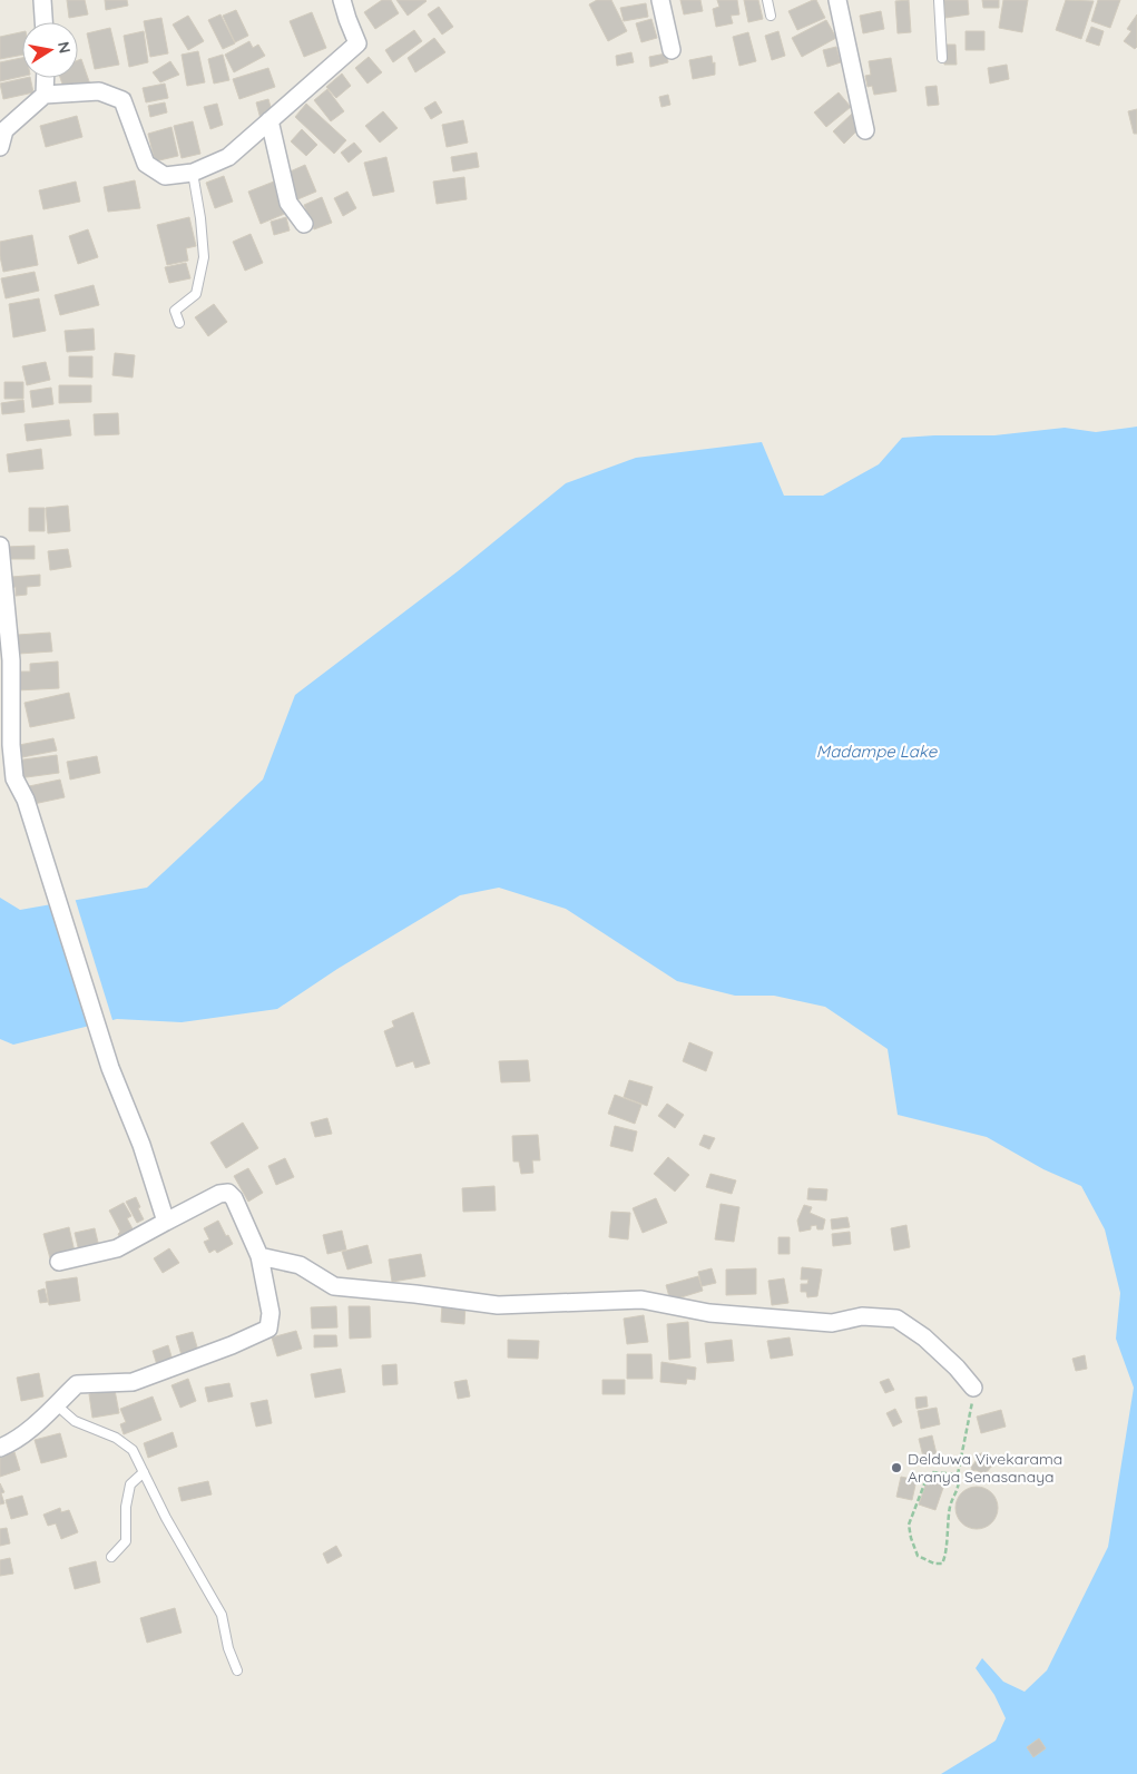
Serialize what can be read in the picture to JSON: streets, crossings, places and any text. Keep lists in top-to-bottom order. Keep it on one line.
{"water":["Madampe Lake"],"places":["Delduwa Vivekarama Aranya Senasanaya"],"north":"right"}
